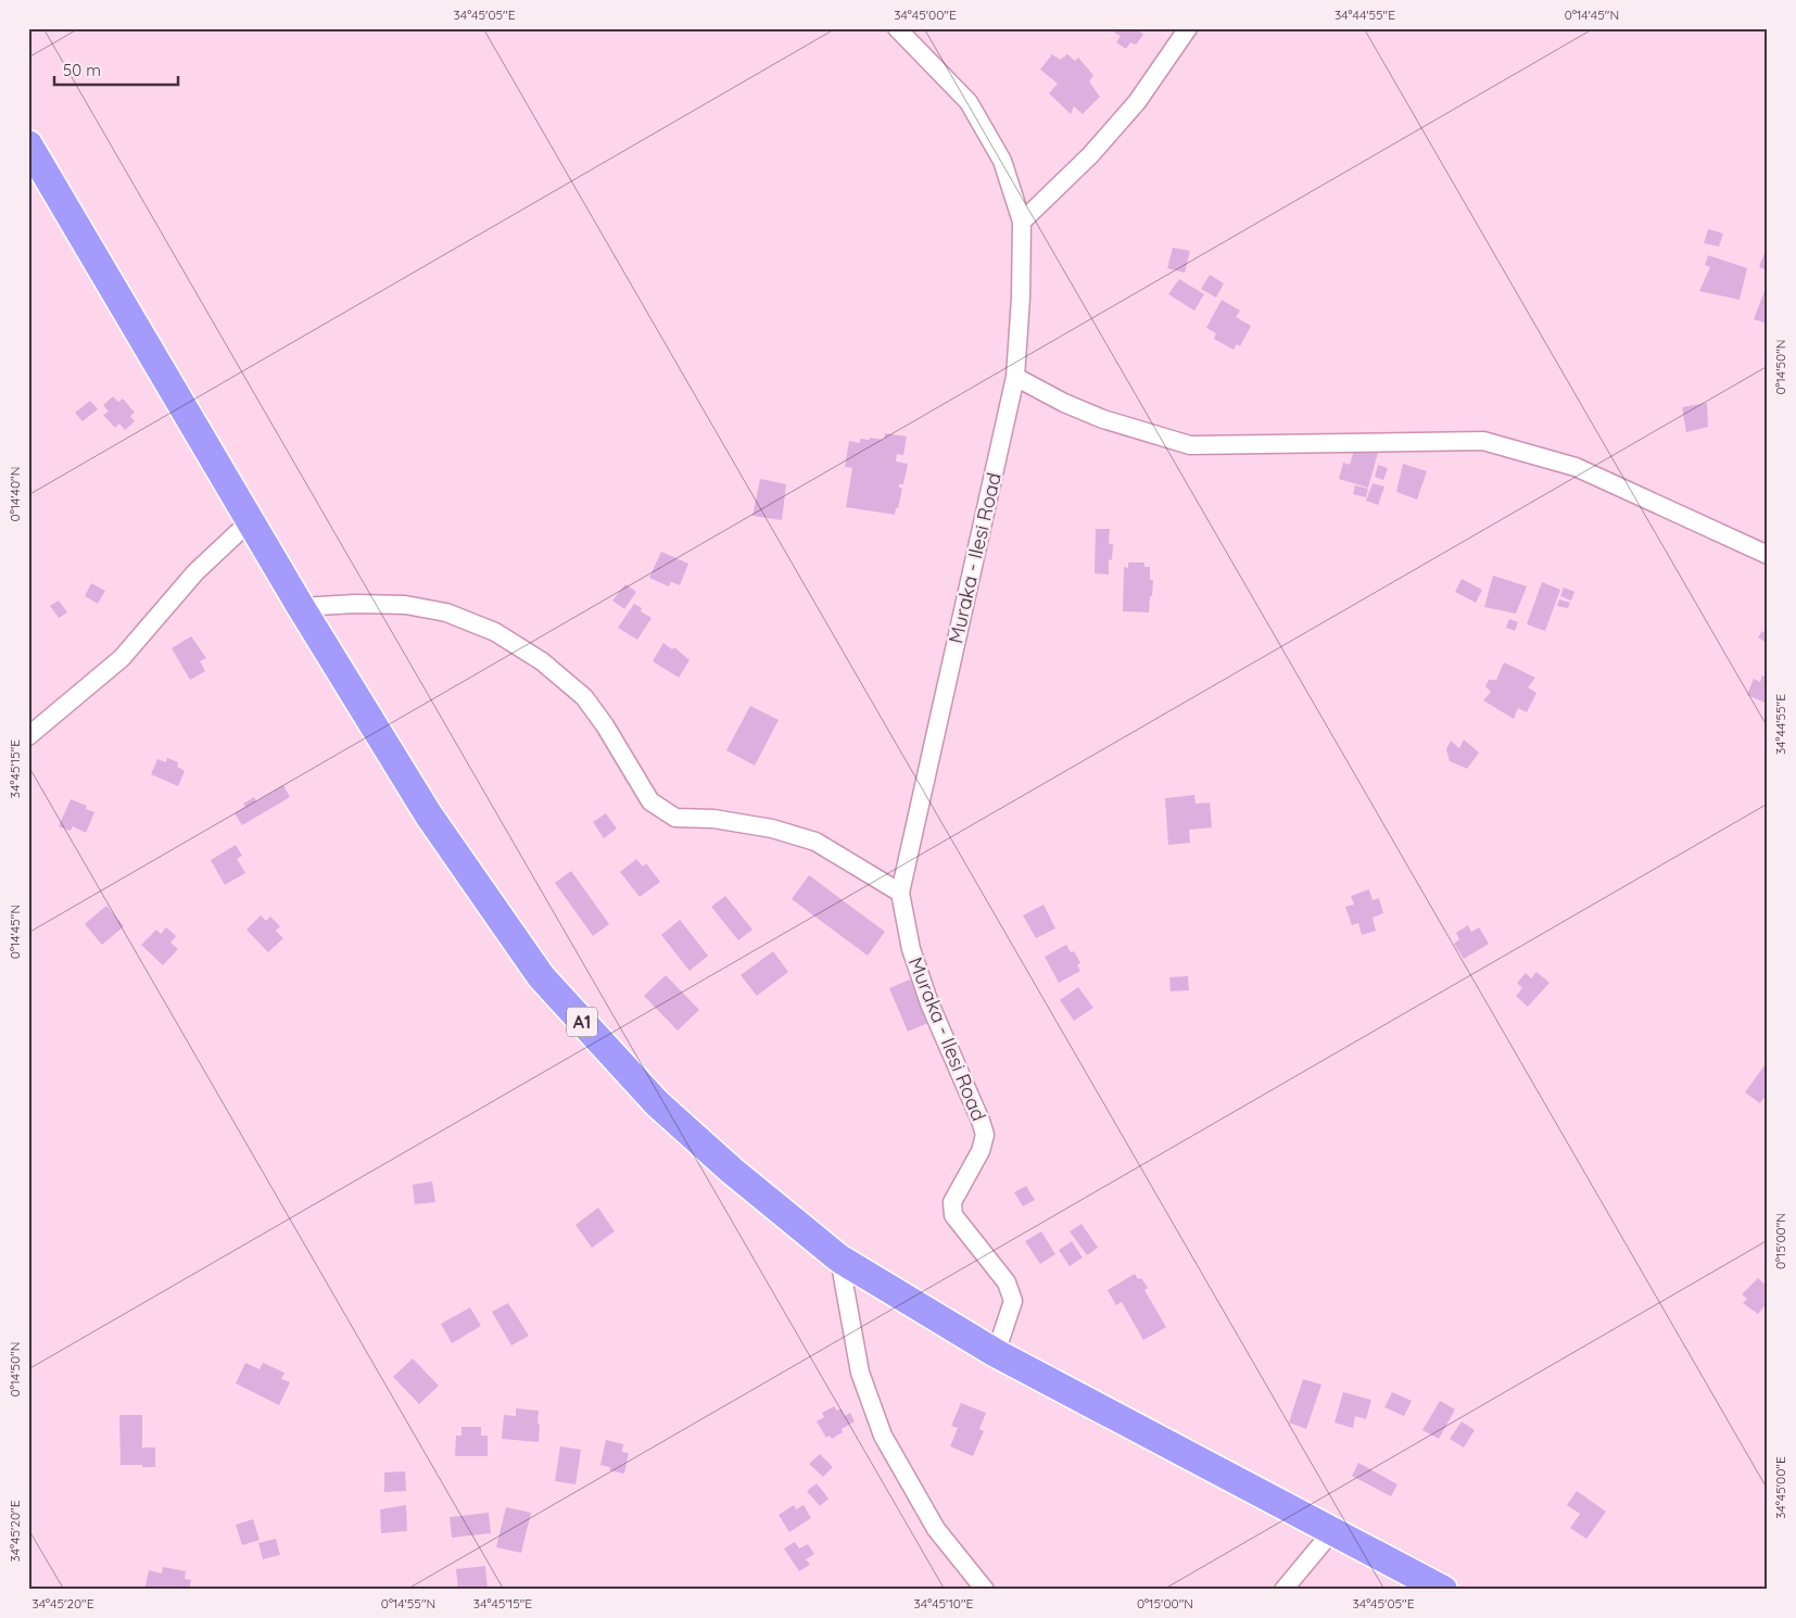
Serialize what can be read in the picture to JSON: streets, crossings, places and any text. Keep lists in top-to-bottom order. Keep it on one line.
{"streets":{"highway":["A1"],"street":["Muraka - Ilesi Road"]},"crossings":[["Muraka - Ilesi Road","A1"]],"scale_bar":"50 m","coordinates":["34°45'05\"E","34°45'00\"E","34°44'55\"E","0°14'45\"N","0°14'50\"N","0°14'40\"N","34°45'15\"E","0°15'00\"N","34°45'20\"E","0°14'55\"N","34°45'10\"E"]}
